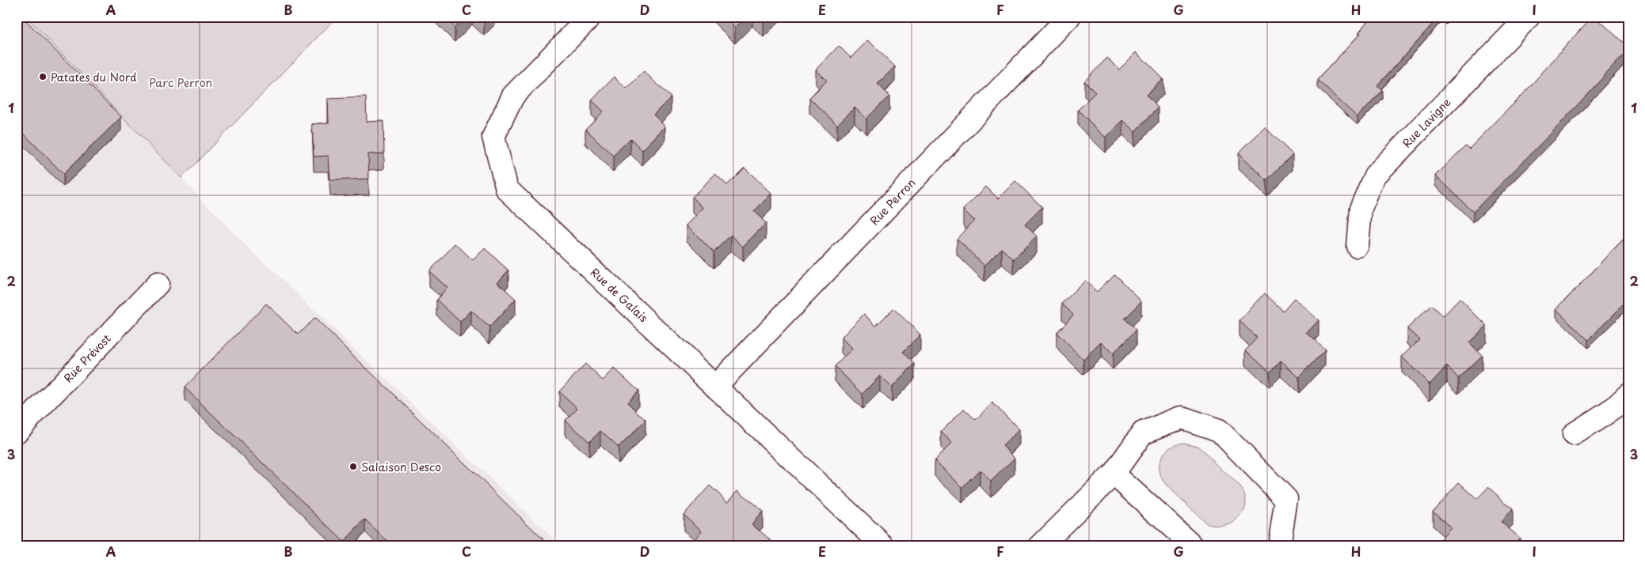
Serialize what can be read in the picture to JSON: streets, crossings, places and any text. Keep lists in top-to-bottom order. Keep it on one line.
{"streets":{"street":["Rue Lavigne","Rue Perron","Rue de Galais","Rue Prévost"]},"crossings":[["Rue Perron","Rue de Galais"]],"parks":["Parc Perron"],"places":["Patates du Nord","Salaison Desco"],"grid":{"columns":["A","B","C","D","E","F","G","H","I"],"rows":["1","2","3"]}}
